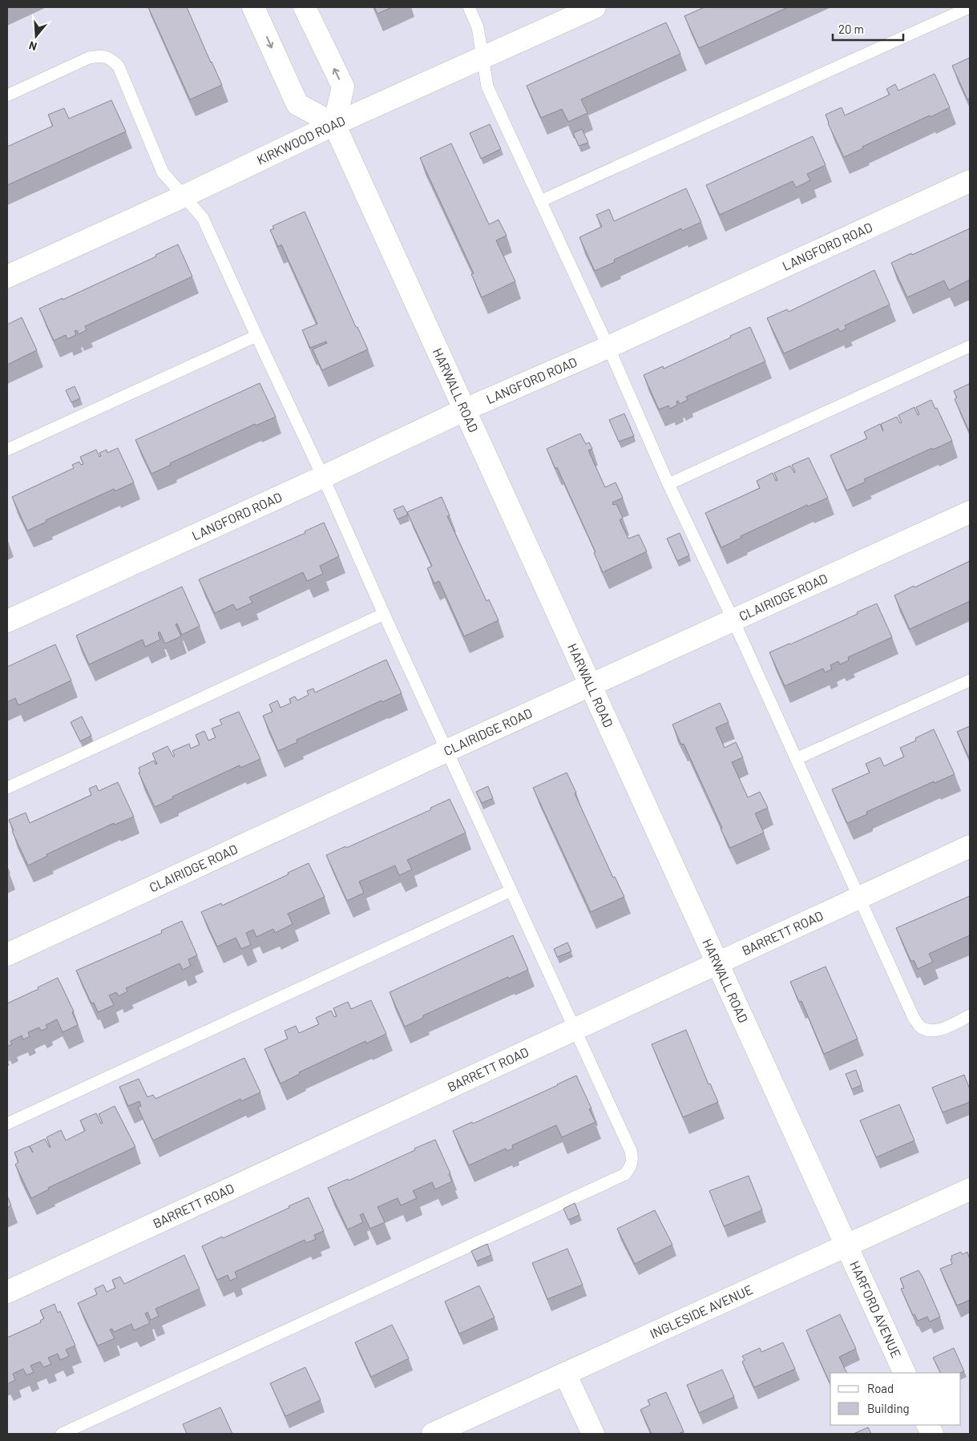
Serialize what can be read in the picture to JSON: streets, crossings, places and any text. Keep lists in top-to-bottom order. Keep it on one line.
{"streets":{"street":["KIRKWOOD ROAD","LANGFORD ROAD","HARWALL ROAD","CLAIRIDGE ROAD","BARRETT ROAD","HARFORD AVENUE","INGLESIDE AVENUE"]},"crossings":[["KIRKWOOD ROAD","HARWALL ROAD"],["LANGFORD ROAD","HARWALL ROAD"],["HARWALL ROAD","CLAIRIDGE ROAD"],["HARWALL ROAD","BARRETT ROAD"],["HARWALL ROAD","HARFORD AVENUE"],["HARWALL ROAD","INGLESIDE AVENUE"],["HARFORD AVENUE","INGLESIDE AVENUE"]],"legend":["Road","Building"],"scale_bar":"20 m","north":"bottom"}
